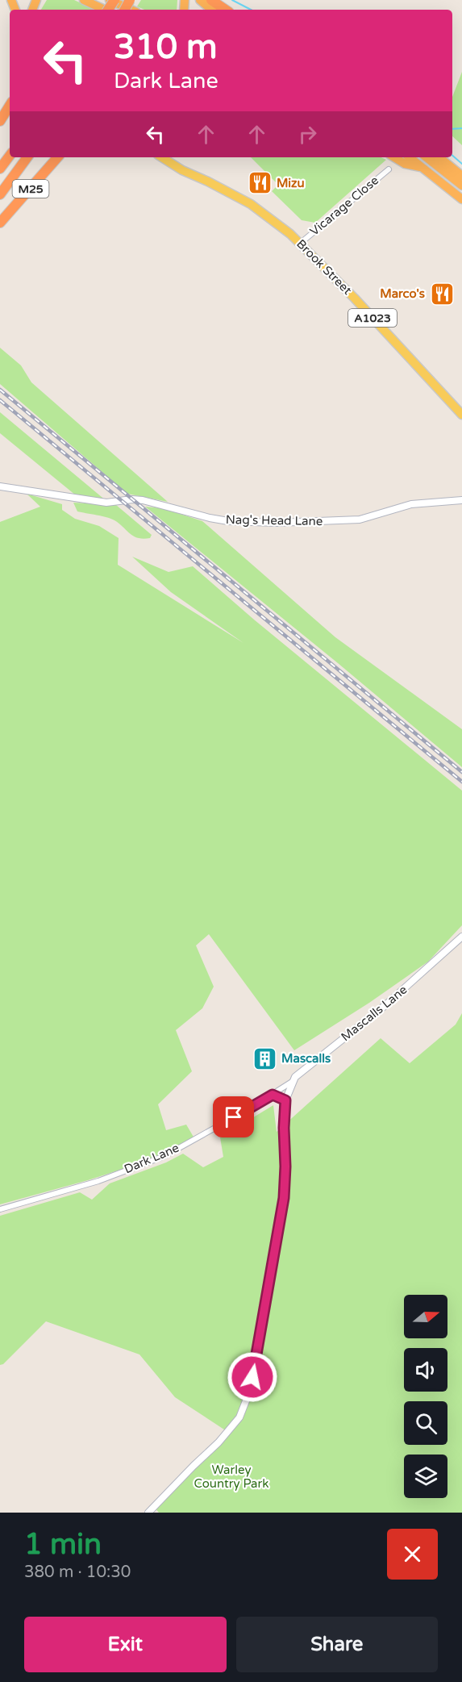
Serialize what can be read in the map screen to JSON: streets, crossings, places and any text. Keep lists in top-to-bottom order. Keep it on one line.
{"streets":{"highway":["M25"],"main road":["Brook Street","A1023"],"street":["Vicarage Close","Nag's Head Lane","Mascalls Lane","Dark Lane"]},"crossings":[["Vicarage Close","Brook Street"],["Mascalls Lane","Dark Lane"]],"parks":["Warley Country Park"],"places":{"restaurant":["Mizu","Marco's"],"building":["Mascalls"]},"north":"right","page":{"turn":["310 m","Dark Lane"],"heading":["1 min","380 m · 10:30"],"buttons":["Exit","Share"]}}
